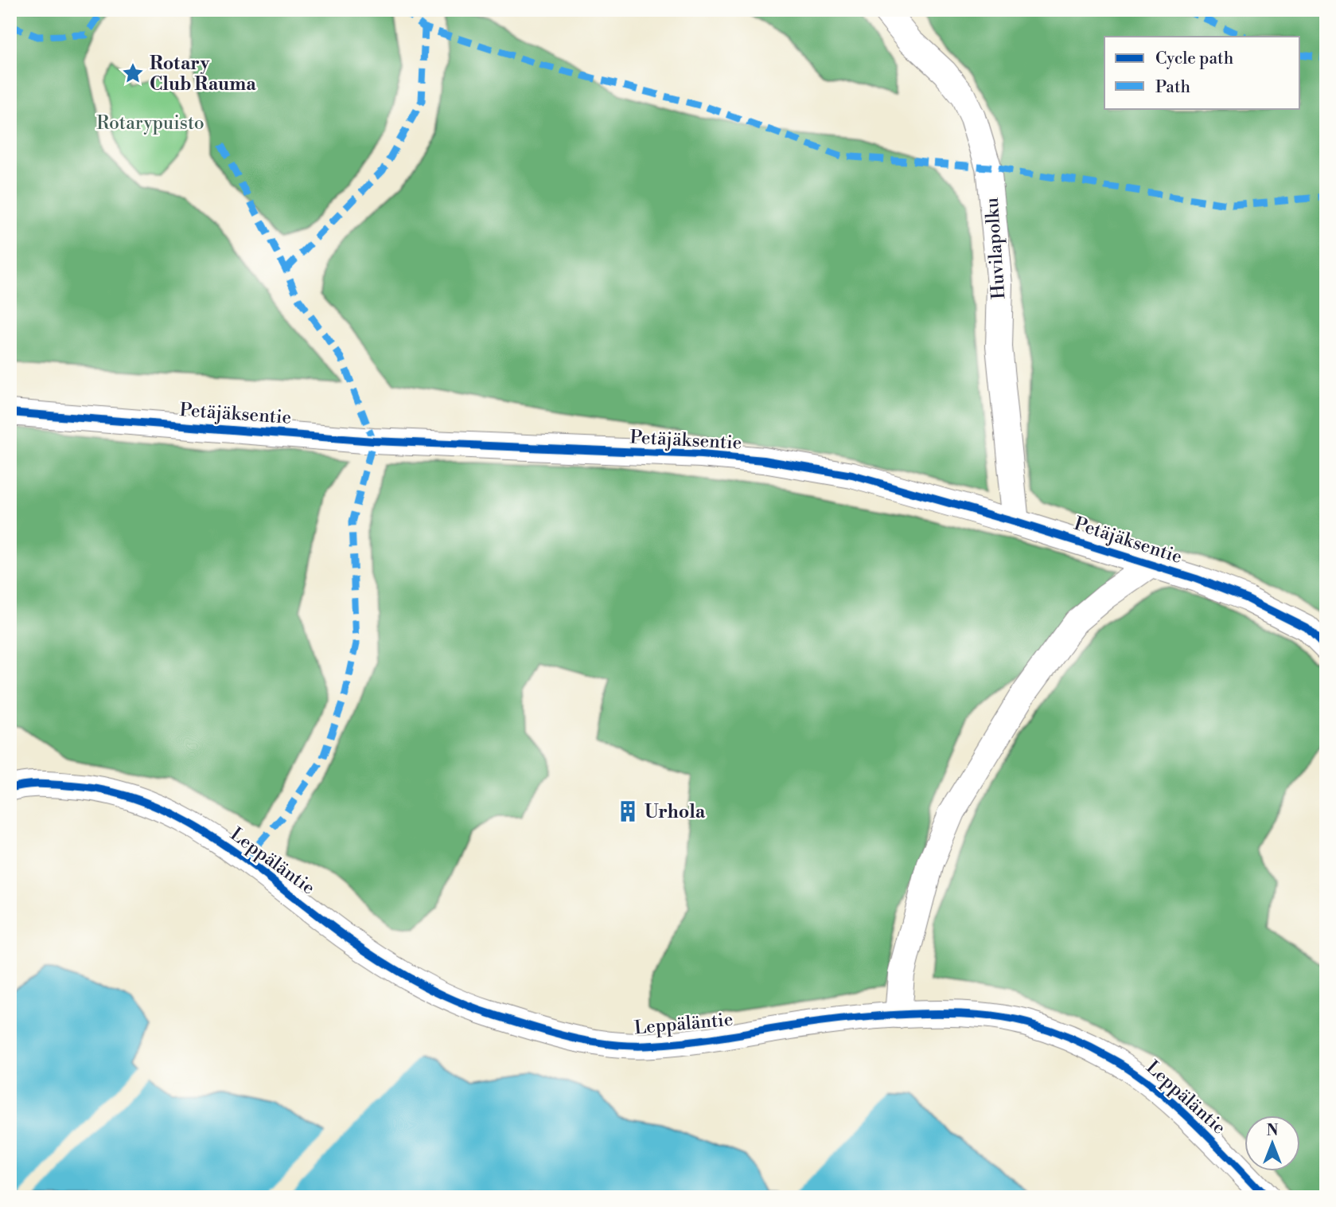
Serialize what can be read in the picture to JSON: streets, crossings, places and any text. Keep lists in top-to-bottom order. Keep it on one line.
{"streets":{"street":["Huvilapolku","Petäjäksentie","Leppäläntie"]},"crossings":[["Huvilapolku","Petäjäksentie"]],"parks":["Rotarypuisto"],"places":{"place":["Rotary Club Rauma"],"building":["Urhola"]},"legend":["Cycle path","Path"],"north":"top"}
